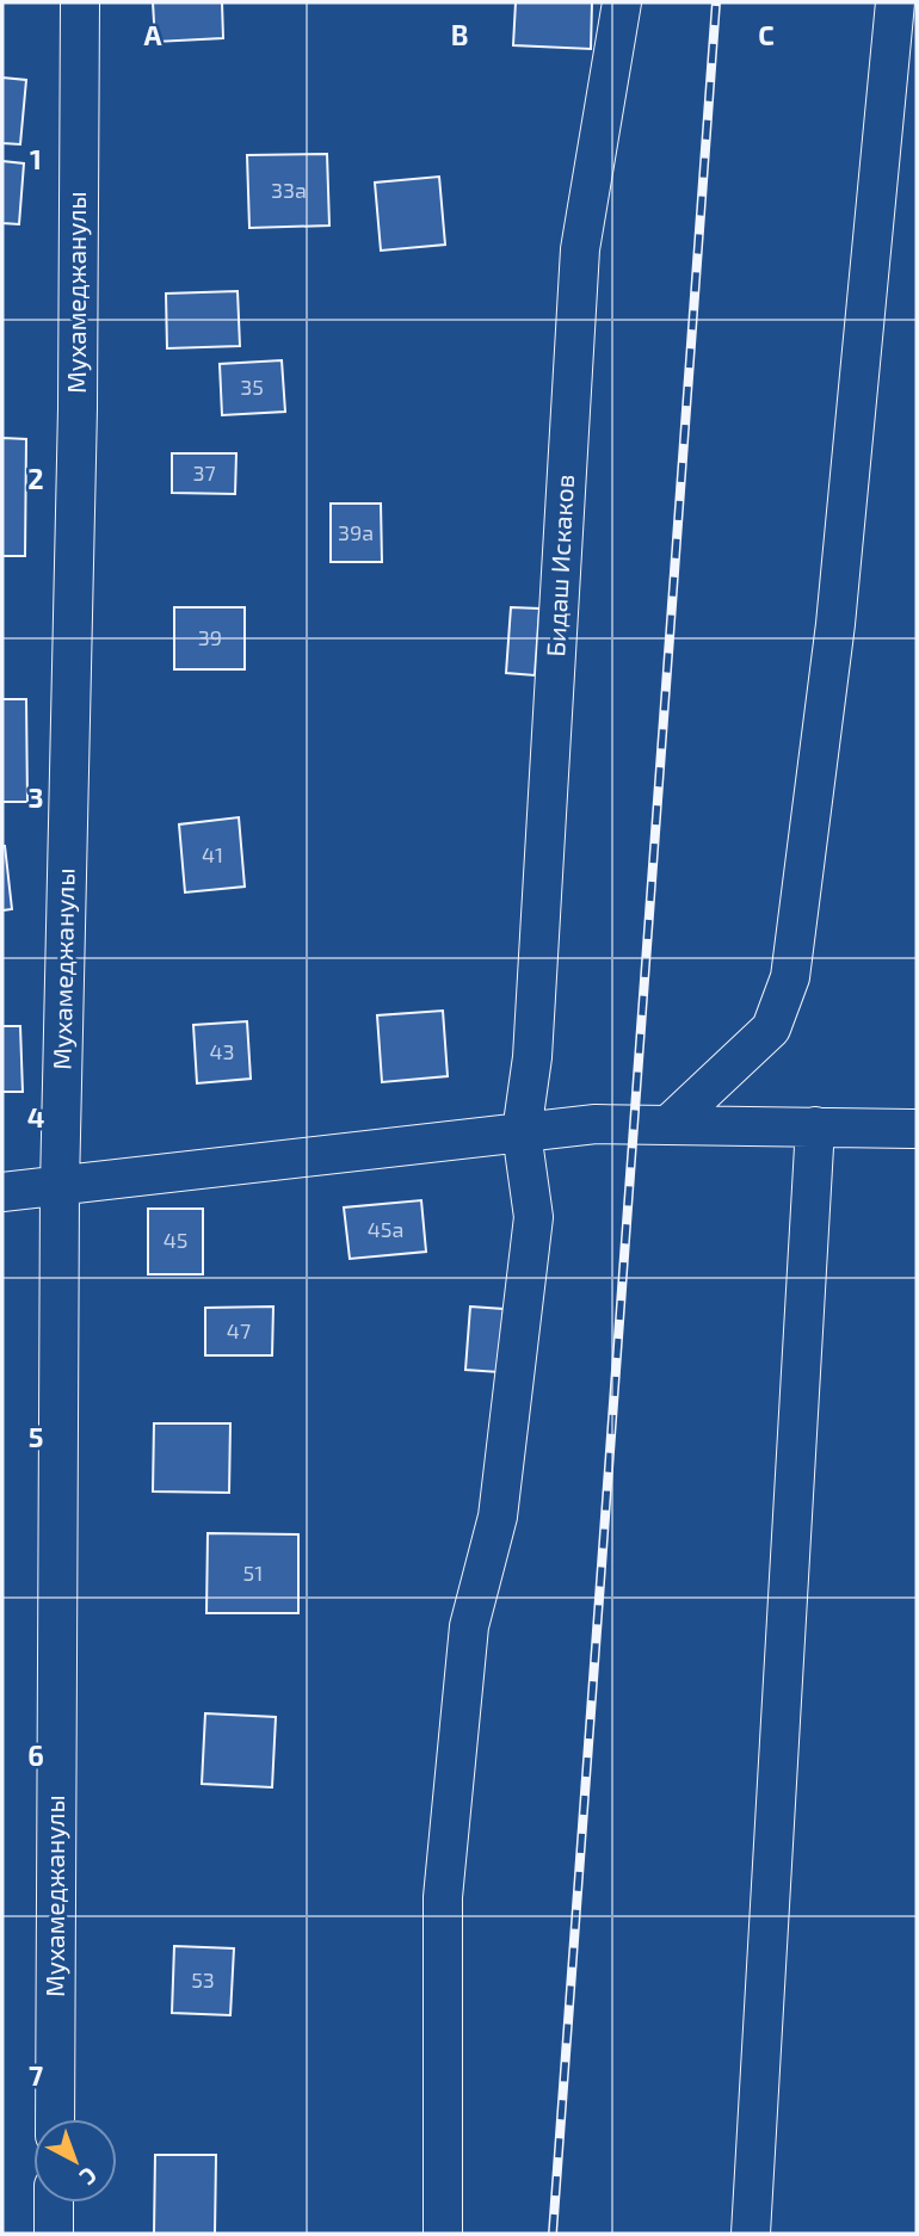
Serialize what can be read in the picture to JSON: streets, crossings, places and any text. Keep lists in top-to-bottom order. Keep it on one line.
{"streets":{"street":["Мухамеджанулы","Бидаш Искаков"]},"house_numbers":["33а","35","37","39а","39","41","43","45а","45","47","51","53"],"north":"bottom right","grid":{"columns":["A","B","C"],"rows":["1","2","3","4","5","6","7"]}}
